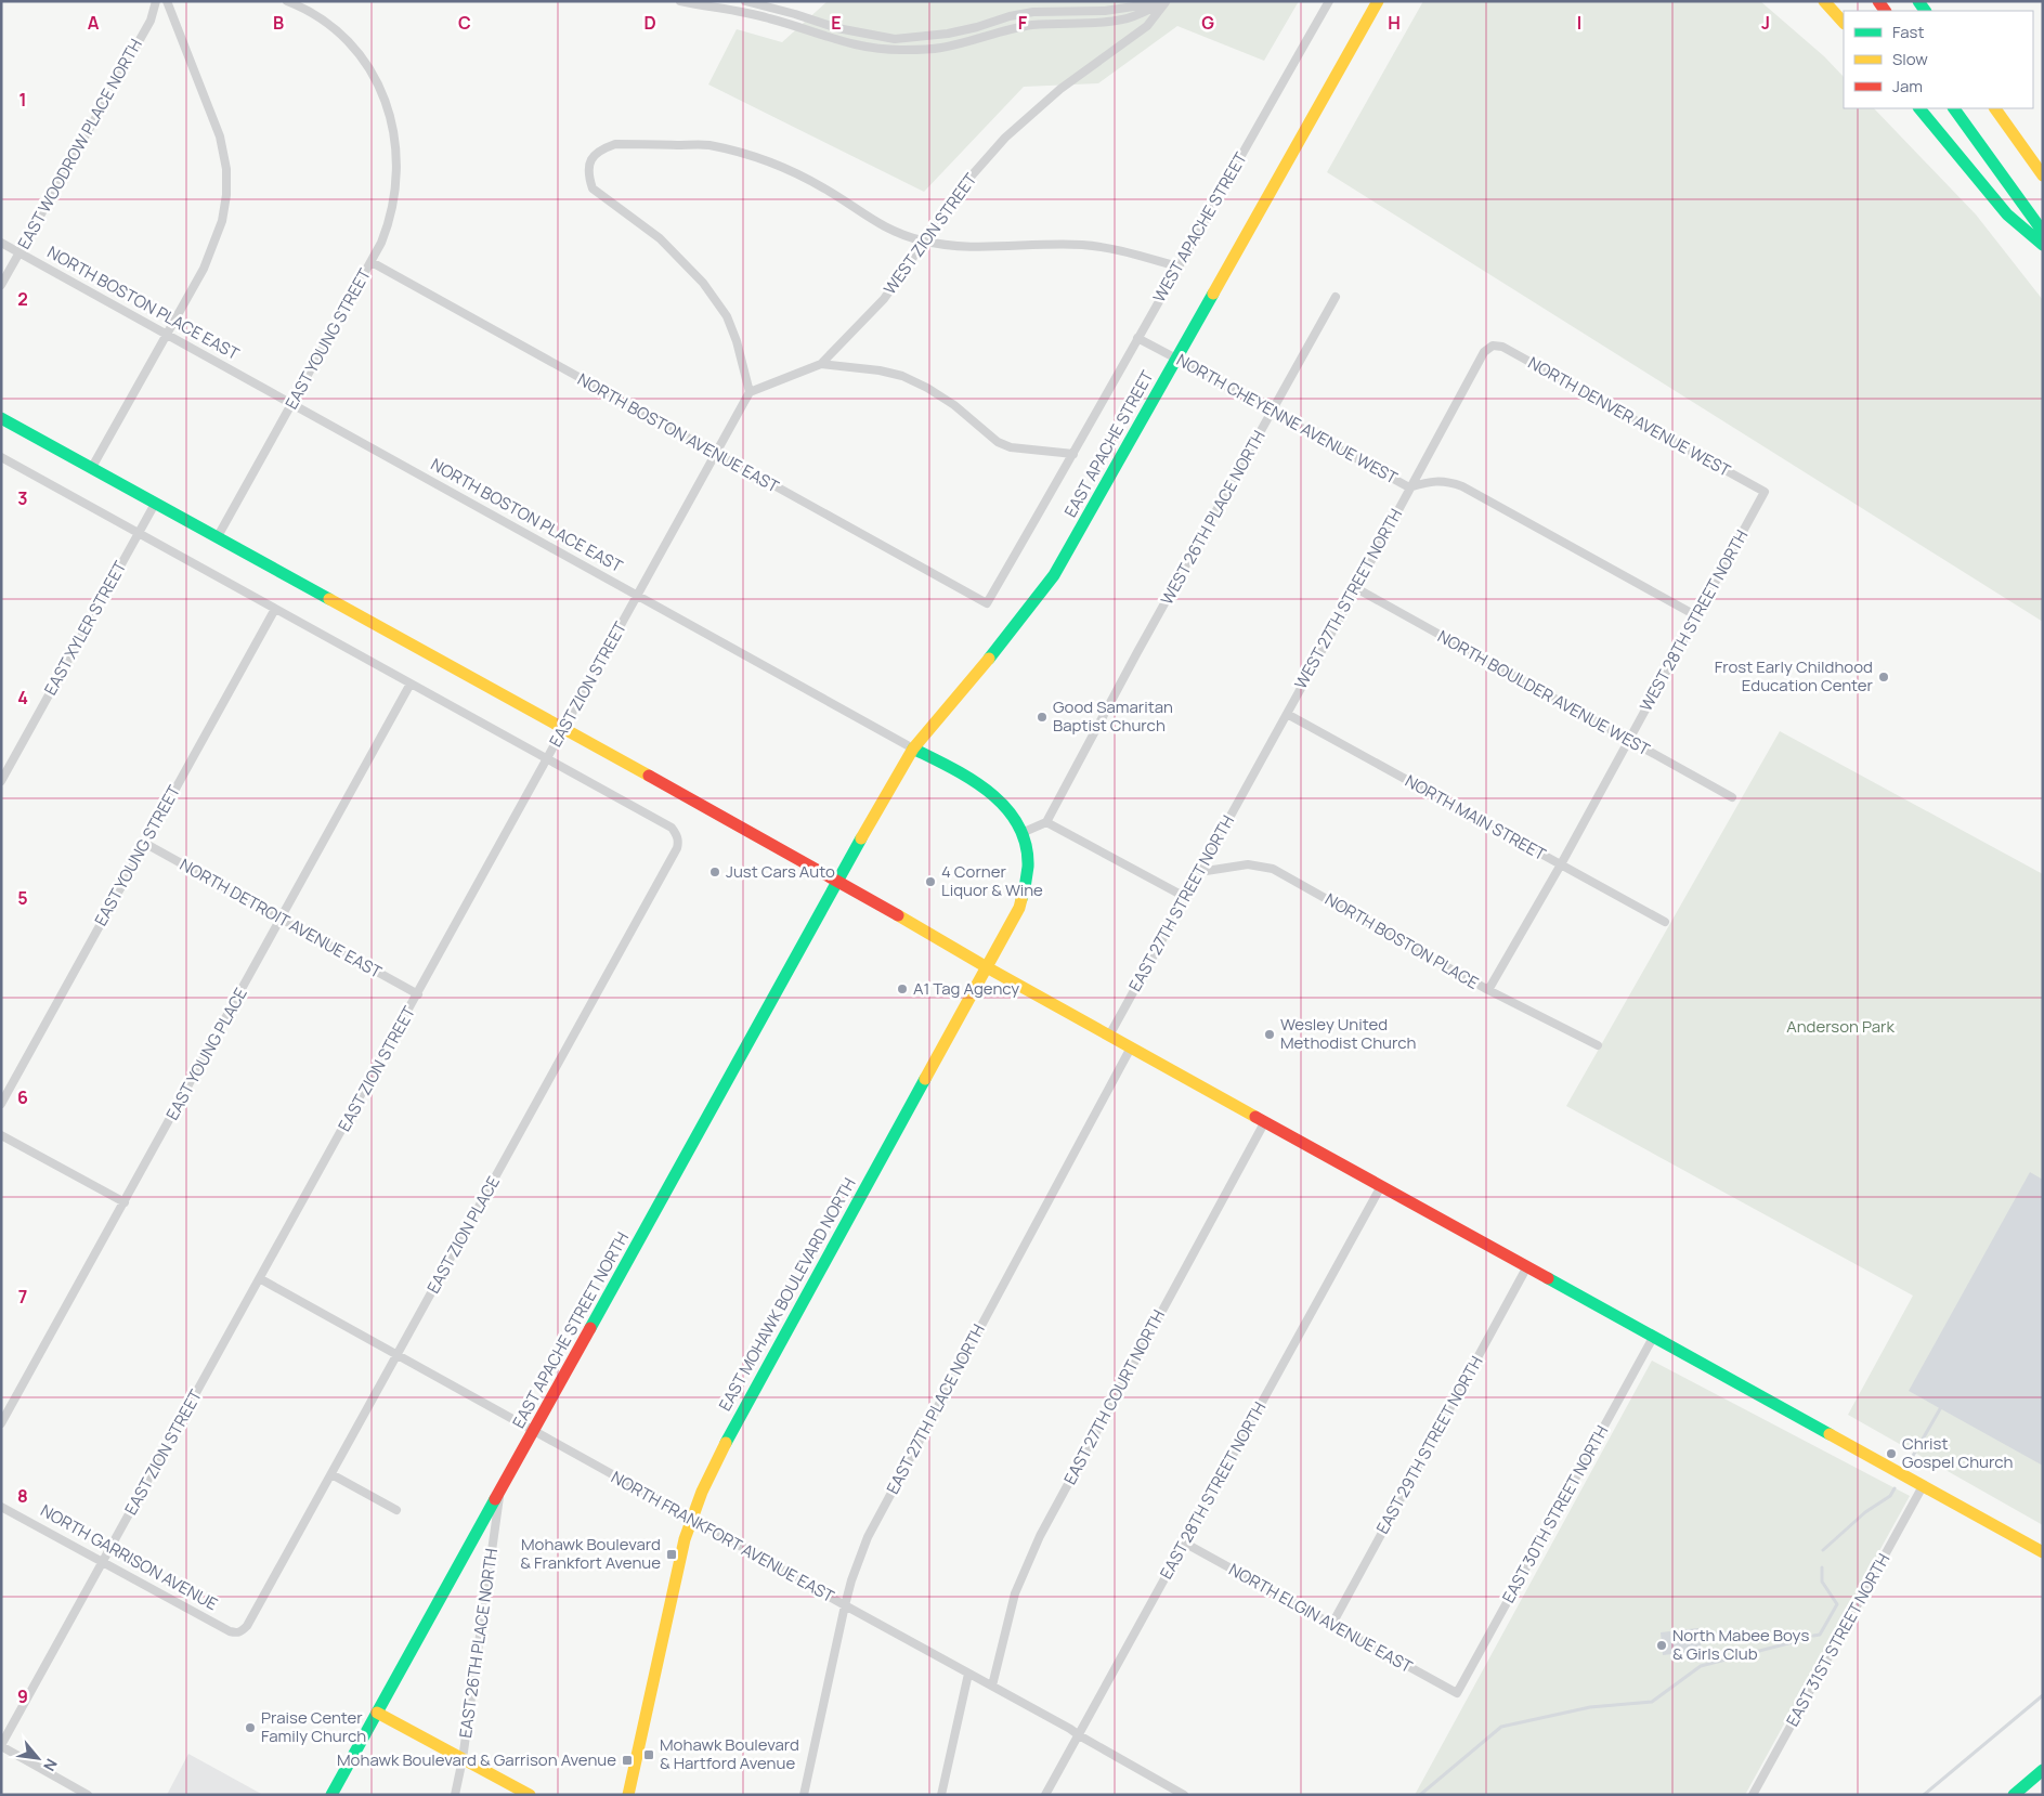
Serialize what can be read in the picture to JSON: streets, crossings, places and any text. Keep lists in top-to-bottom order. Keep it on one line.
{"streets":{"main road":["NORTH BOSTON PLACE EAST","EAST APACHE STREET","EAST MOHAWK BOULEVARD NORTH","EAST APACHE STREET NORTH"],"street":["EAST WOODROW PLACE NORTH","WEST APACHE STREET","WEST ZION STREET","EAST YOUNG STREET","NORTH DENVER AVENUE WEST","NORTH CHEYENNE AVENUE WEST","NORTH BOSTON AVENUE EAST","WEST 26TH PLACE NORTH","WEST 27TH STREET NORTH","WEST 28TH STREET NORTH","EAST XYLER STREET","EAST ZION STREET","NORTH BOULDER AVENUE WEST","NORTH MAIN STREET","EAST 27TH STREET NORTH","NORTH DETROIT AVENUE EAST","NORTH BOSTON PLACE","EAST YOUNG PLACE","EAST ZION PLACE","EAST 27TH COURT NORTH","EAST 27TH PLACE NORTH","EAST 29TH STREET NORTH","EAST 28TH STREET NORTH","EAST 30TH STREET NORTH","NORTH FRANKFORT AVENUE EAST","NORTH GARRISON AVENUE","NORTH ELGIN AVENUE EAST","EAST 31ST STREET NORTH","EAST 26TH PLACE NORTH"]},"crossings":[["EAST WOODROW PLACE NORTH","NORTH BOSTON PLACE EAST"],["WEST APACHE STREET","NORTH CHEYENNE AVENUE WEST"],["WEST APACHE STREET","EAST APACHE STREET"],["NORTH BOSTON PLACE EAST","EAST YOUNG STREET"],["NORTH BOSTON PLACE EAST","EAST APACHE STREET"],["NORTH BOSTON PLACE EAST","EAST ZION STREET"],["NORTH BOSTON PLACE EAST","EAST MOHAWK BOULEVARD NORTH"],["EAST YOUNG STREET","NORTH BOSTON AVENUE EAST"],["EAST YOUNG STREET","NORTH DETROIT AVENUE EAST"],["NORTH DENVER AVENUE WEST","WEST 27TH STREET NORTH"],["NORTH DENVER AVENUE WEST","WEST 28TH STREET NORTH"],["NORTH CHEYENNE AVENUE WEST","EAST APACHE STREET"],["NORTH CHEYENNE AVENUE WEST","WEST 26TH PLACE NORTH"],["NORTH CHEYENNE AVENUE WEST","WEST 27TH STREET NORTH"],["NORTH CHEYENNE AVENUE WEST","WEST 28TH STREET NORTH"],["NORTH BOSTON AVENUE EAST","EAST APACHE STREET"],["NORTH BOSTON AVENUE EAST","EAST ZION STREET"],["EAST APACHE STREET","EAST APACHE STREET NORTH"],["WEST 27TH STREET NORTH","NORTH BOULDER AVENUE WEST"],["WEST 27TH STREET NORTH","NORTH MAIN STREET"],["WEST 27TH STREET NORTH","EAST 27TH STREET NORTH"],["WEST 28TH STREET NORTH","NORTH BOULDER AVENUE WEST"],["WEST 28TH STREET NORTH","NORTH MAIN STREET"],["EAST ZION STREET","NORTH DETROIT AVENUE EAST"],["EAST ZION STREET","EAST ZION PLACE"],["EAST ZION STREET","NORTH FRANKFORT AVENUE EAST"],["EAST ZION STREET","NORTH GARRISON AVENUE"],["EAST 27TH STREET NORTH","NORTH BOSTON PLACE"],["NORTH DETROIT AVENUE EAST","EAST YOUNG PLACE"],["EAST ZION PLACE","NORTH FRANKFORT AVENUE EAST"],["EAST ZION PLACE","NORTH GARRISON AVENUE"],["EAST MOHAWK BOULEVARD NORTH","NORTH FRANKFORT AVENUE EAST"],["EAST APACHE STREET NORTH","NORTH FRANKFORT AVENUE EAST"],["EAST APACHE STREET NORTH","EAST 26TH PLACE NORTH"],["EAST 27TH COURT NORTH","NORTH FRANKFORT AVENUE EAST"],["EAST 27TH PLACE NORTH","NORTH FRANKFORT AVENUE EAST"],["EAST 29TH STREET NORTH","NORTH ELGIN AVENUE EAST"],["EAST 28TH STREET NORTH","NORTH FRANKFORT AVENUE EAST"],["EAST 28TH STREET NORTH","NORTH ELGIN AVENUE EAST"],["EAST 30TH STREET NORTH","NORTH ELGIN AVENUE EAST"]],"parks":["Anderson Park"],"places":{"other":["Frost Early Childhood Education Center","Good Samaritan Baptist Church","Just Cars Auto","4 Corner Liquor & Wine","A1 Tag Agency","Wesley United Methodist Church","Christ Gospel Church","North Mabee Boys & Girls Club","Praise Center Family Church"],"transit":["Mohawk Boulevard & Frankfort Avenue","Mohawk Boulevard & Hartford Avenue","Mohawk Boulevard & Garrison Avenue"]},"legend":["Fast","Slow","Jam"],"north":"bottom right","grid":{"columns":["A","B","C","D","E","F","G","H","I","J"],"rows":["1","2","3","4","5","6","7","8","9"]}}
